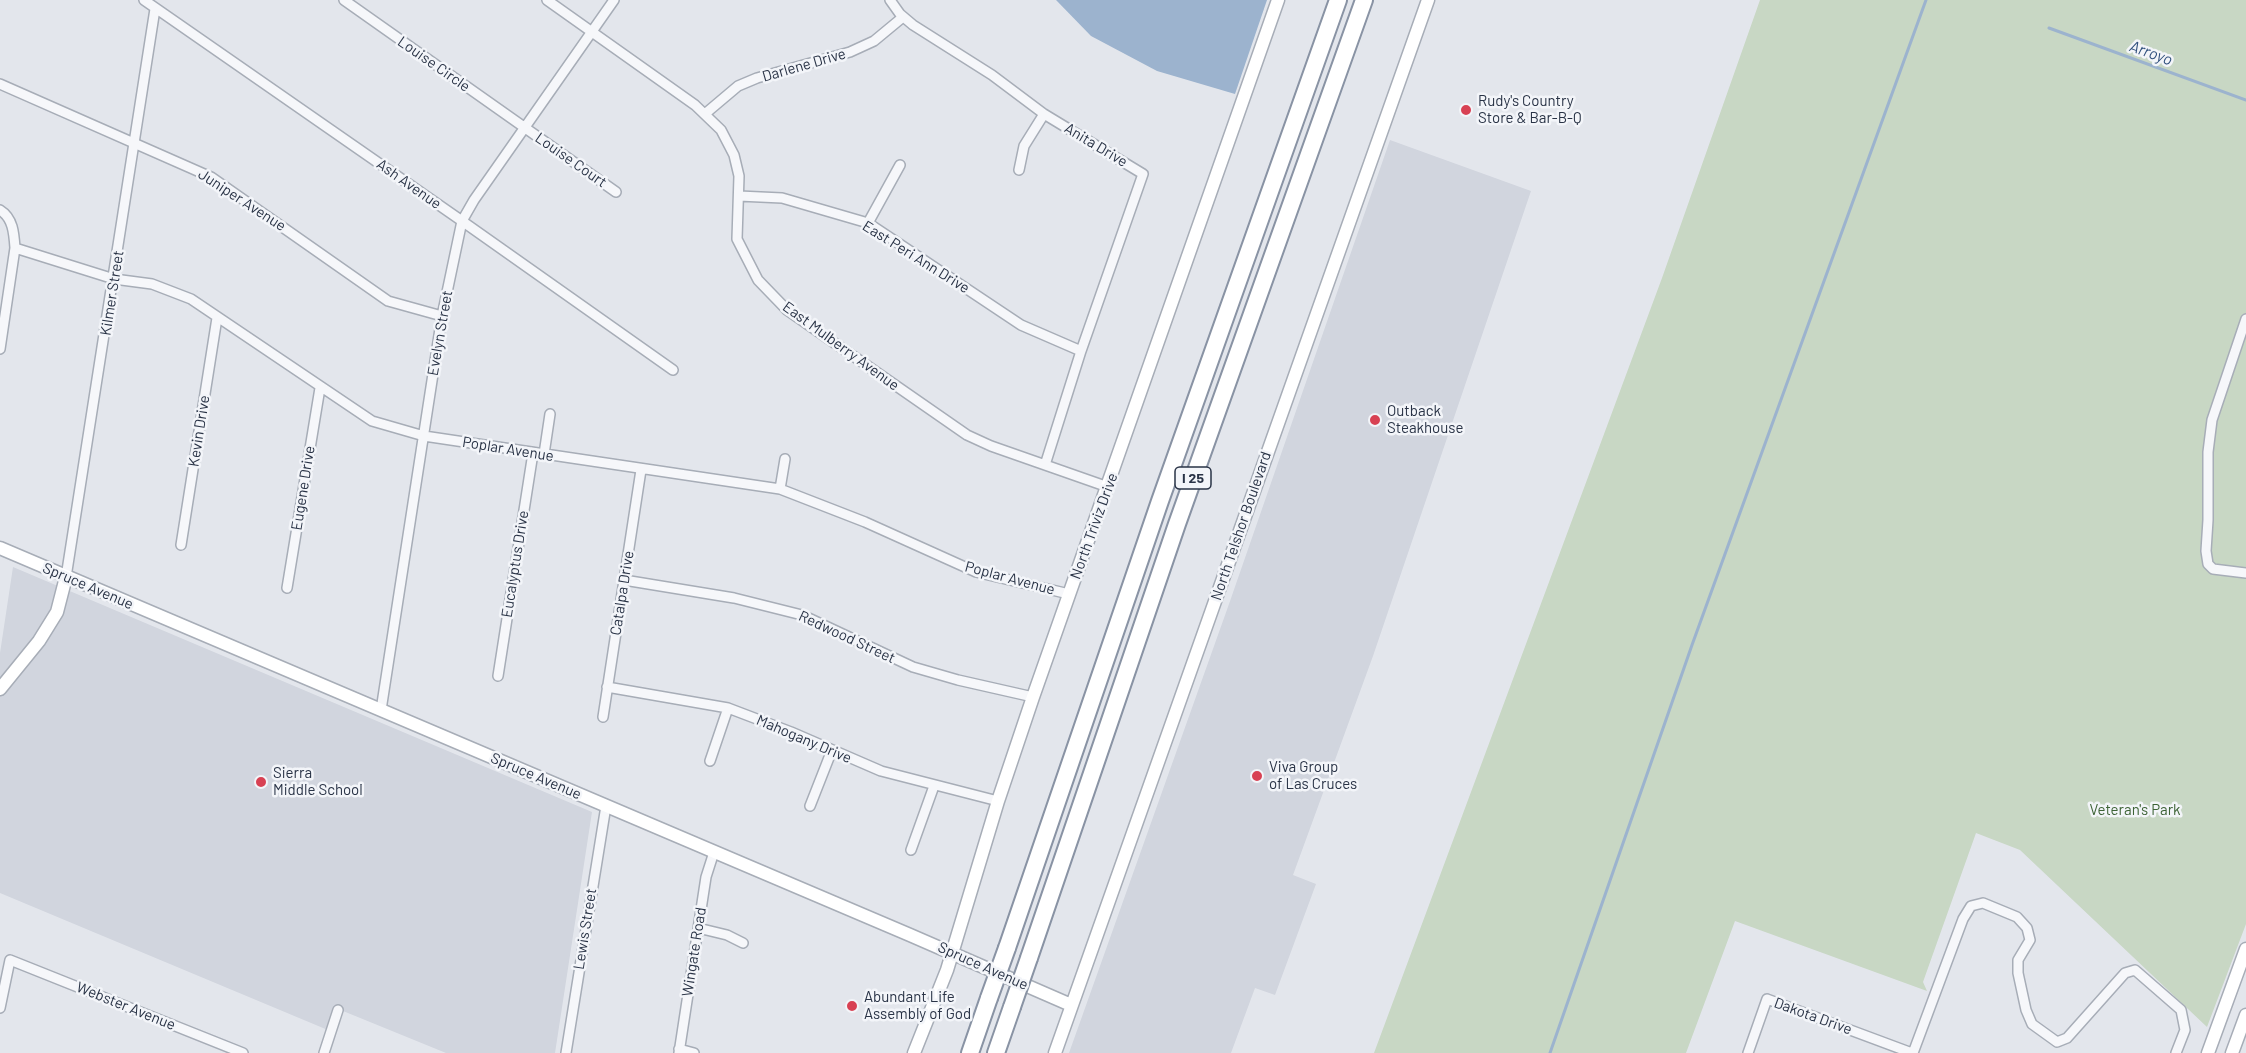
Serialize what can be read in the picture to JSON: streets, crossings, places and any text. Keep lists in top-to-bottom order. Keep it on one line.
{"streets":{"highway":["I 25"],"main road":["North Triviz Drive","North Telshor Boulevard","Spruce Avenue"],"street":["Louise Circle","Darlene Drive","Anita Drive","Louise Court","Ash Avenue","Juniper Avenue","East Peri Ann Drive","Kilmer Street","Evelyn Street","East Mulberry Avenue","Kevin Drive","Poplar Avenue","Eugene Drive","Eucalyptus Drive","Catalpa Drive","Redwood Street","Mahogany Drive","Lewis Street","Wingate Road","Webster Avenue","Dakota Drive"]},"crossings":[["Louise Circle","Louise Court"],["Louise Circle","Evelyn Street"],["Darlene Drive","Anita Drive"],["Darlene Drive","East Mulberry Avenue"],["Anita Drive","East Peri Ann Drive"],["Anita Drive","East Mulberry Avenue"],["Louise Court","Evelyn Street"],["Ash Avenue","Kilmer Street"],["Ash Avenue","Evelyn Street"],["Juniper Avenue","Kilmer Street"],["Juniper Avenue","Evelyn Street"],["East Peri Ann Drive","East Mulberry Avenue"],["Kilmer Street","Poplar Avenue"],["Kilmer Street","Spruce Avenue"],["Evelyn Street","East Mulberry Avenue"],["Evelyn Street","Poplar Avenue"],["Evelyn Street","Spruce Avenue"],["East Mulberry Avenue","North Triviz Drive"],["Kevin Drive","Poplar Avenue"],["Poplar Avenue","Eugene Drive"],["Poplar Avenue","North Triviz Drive"],["Poplar Avenue","Eucalyptus Drive"],["Poplar Avenue","Catalpa Drive"],["North Triviz Drive","Spruce Avenue"],["North Triviz Drive","Redwood Street"],["North Triviz Drive","Mahogany Drive"],["North Telshor Boulevard","Spruce Avenue"],["Spruce Avenue","Lewis Street"],["Spruce Avenue","Wingate Road"],["Catalpa Drive","Redwood Street"],["Catalpa Drive","Mahogany Drive"]],"water":["Arroyo"],"parks":["Veteran's Park"],"places":["Rudy's Country Store & Bar-B-Q","Outback Steakhouse","Viva Group of Las Cruces","Sierra Middle School","Abundant Life Assembly of God"]}
